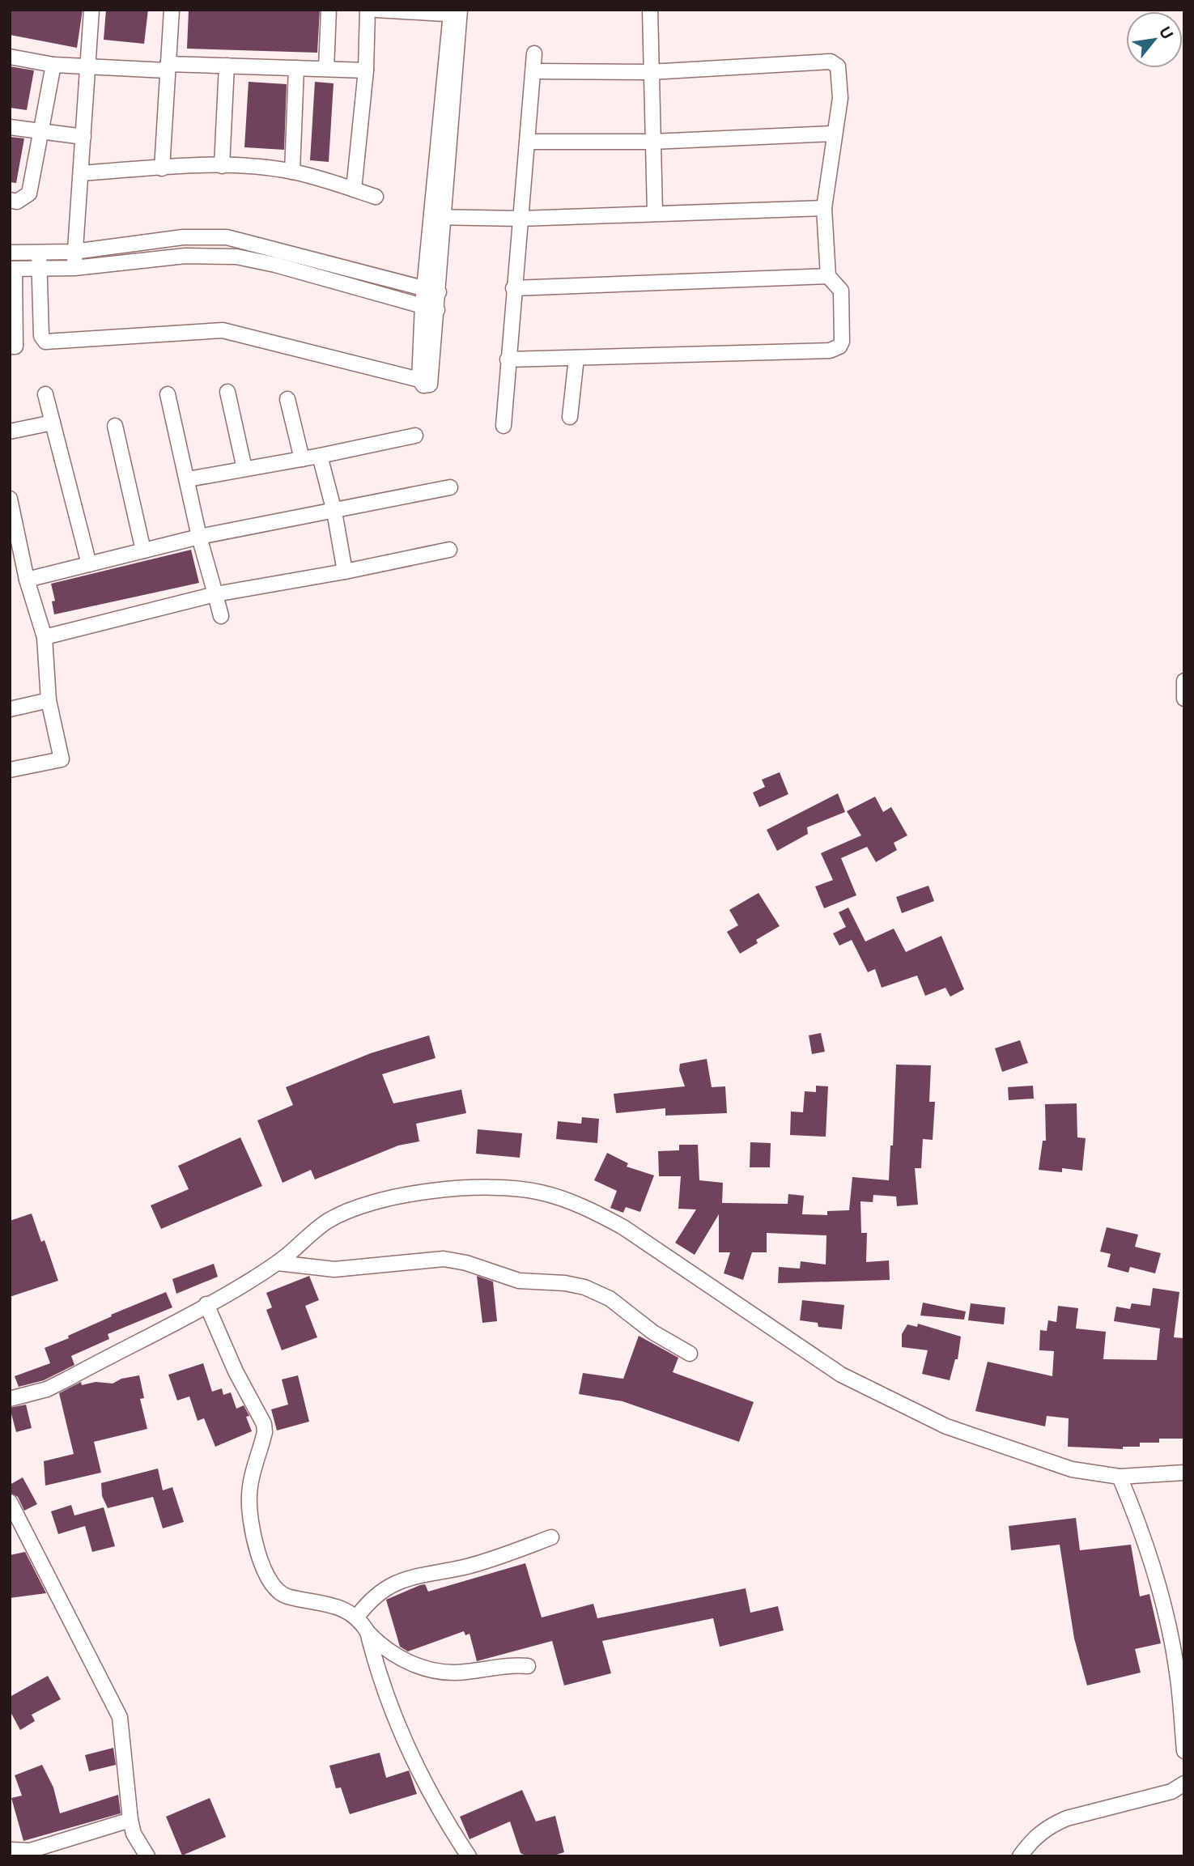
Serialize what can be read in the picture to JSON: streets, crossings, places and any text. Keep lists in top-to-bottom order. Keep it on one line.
{"north":"top right"}
